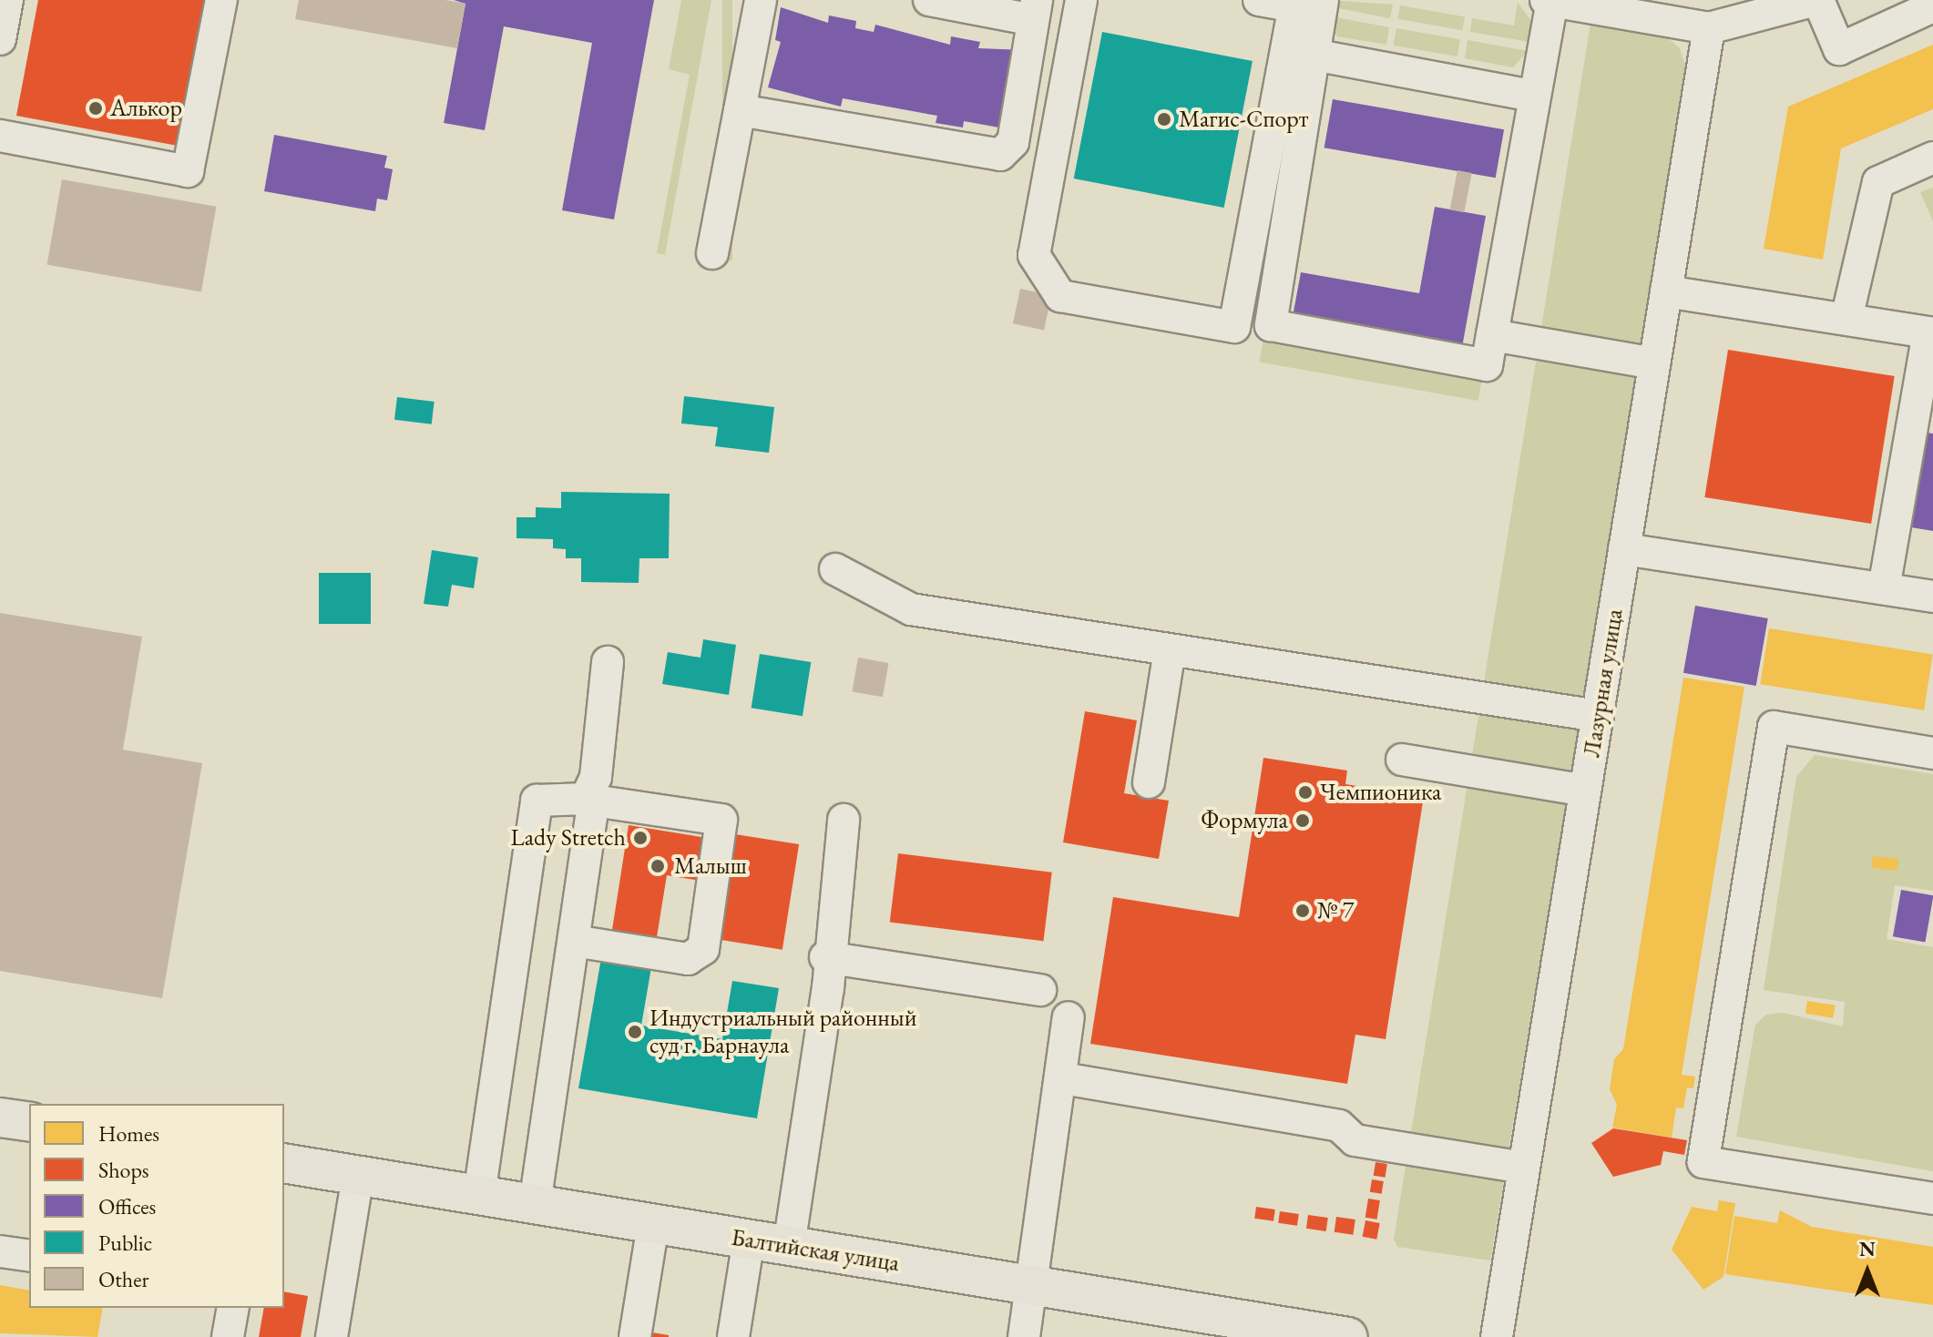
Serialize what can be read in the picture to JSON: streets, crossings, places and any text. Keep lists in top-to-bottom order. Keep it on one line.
{"streets":{"main road":["Балтийская улица"],"street":["Лазурная улица"]},"places":["Алькор","Магис-Спорт","Чемпионика","Формула","Lady Stretch","Малыш","№ 7","Индустриальный районный суд г. Барнаула"],"legend":["Homes","Shops","Offices","Public","Other"],"north":"top"}
